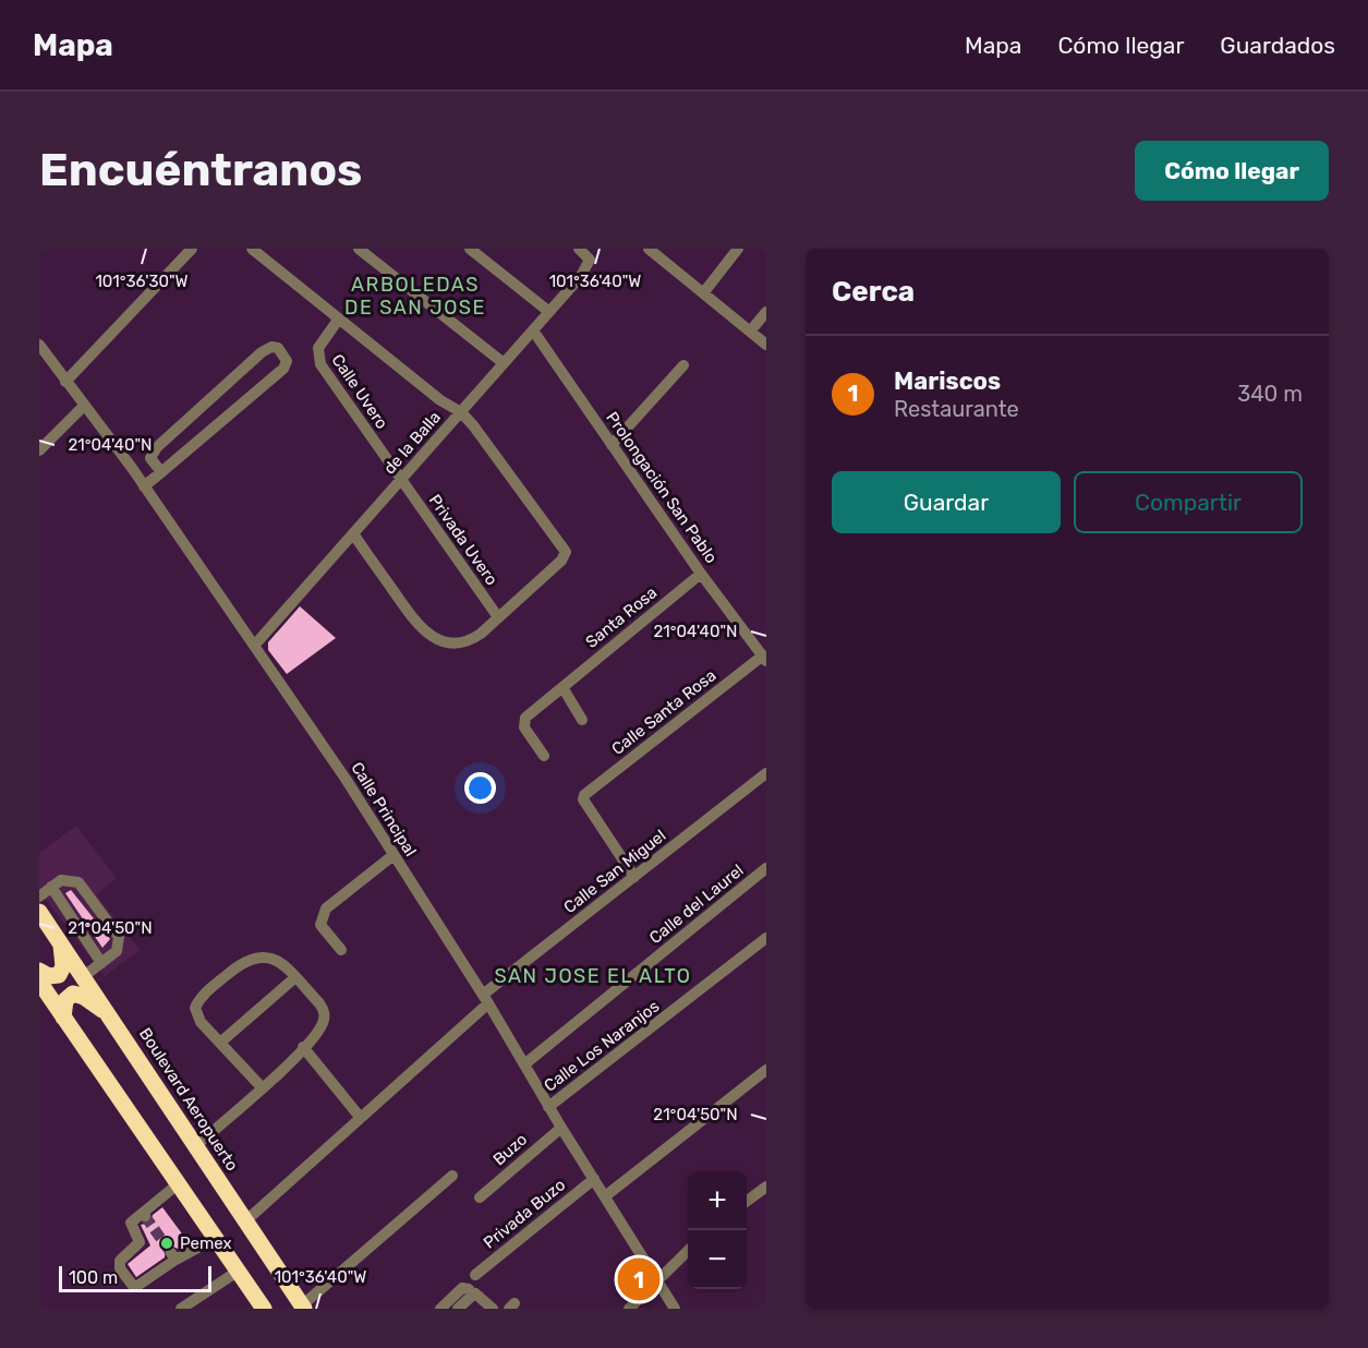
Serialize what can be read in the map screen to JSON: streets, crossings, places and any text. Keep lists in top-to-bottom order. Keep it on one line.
{"streets":{"highway":["Boulevard Aeropuerto"],"street":["Calle Uvero","de la Balla","Prolongación San Pablo","Privada Uvero","Santa Rosa","Calle Santa Rosa","Calle Principal","Calle San Miguel","Calle del Laurel","Calle Los Naranjos","Buzo","Privada Buzo"]},"crossings":[["Calle Uvero","de la Balla"],["Calle Uvero","Privada Uvero"],["de la Balla","Prolongación San Pablo"],["de la Balla","Privada Uvero"],["de la Balla","Calle Principal"],["Prolongación San Pablo","Santa Rosa"],["Prolongación San Pablo","Calle Santa Rosa"],["Calle Santa Rosa","Calle San Miguel"],["Calle Principal","Calle San Miguel"],["Calle Principal","Calle del Laurel"],["Calle Principal","Calle Los Naranjos"],["Calle Principal","Buzo"],["Calle Principal","Privada Buzo"],["Calle San Miguel","Boulevard Aeropuerto"]],"districts":["ARBOLEDAS DE SAN JOSE","SAN JOSE EL ALTO"],"places":["Pemex"],"scale_bar":"100 m","page":{"header":"Mapa","nav":["Mapa","Cómo llegar","Guardados"],"buttons":["Cómo llegar",["Guardar","Compartir"]],"title":"Encuéntranos","heading":"Cerca","list":[{"mark":"1","name":"Mariscos","note":"Restaurante","value":"340 m"}],"map_buttons":["+","−"],"pins":"1","scale":"100 m"},"coordinates":["101°36'30\"W","101°36'40\"W","21°04'40\"N","21°04'50\"N"]}
